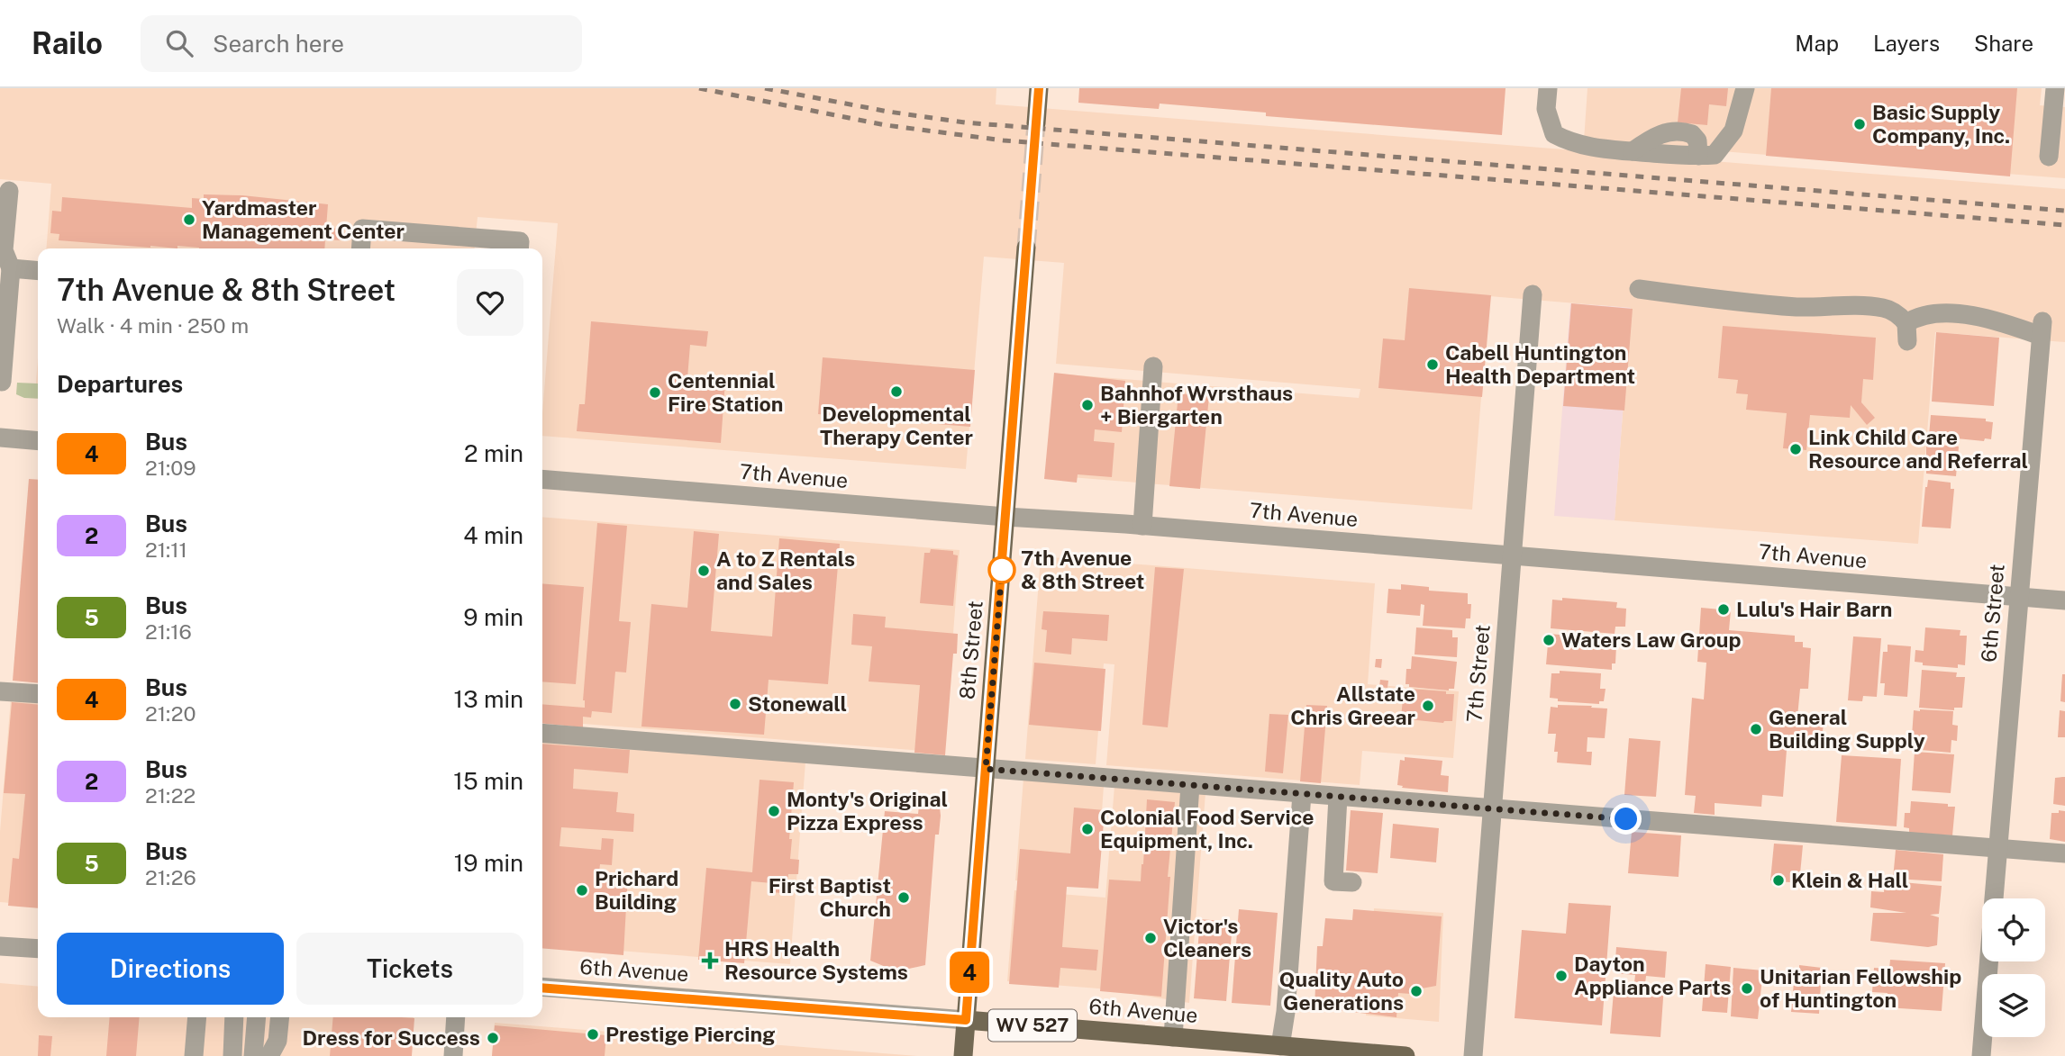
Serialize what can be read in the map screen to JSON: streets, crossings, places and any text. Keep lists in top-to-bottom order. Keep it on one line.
{"streets":{"main road":["8th Street","6th Avenue","WV 527"],"street":["7th Avenue","6th Street","7th Street"]},"crossings":[["7th Avenue","6th Street"],["7th Avenue","8th Street"],["7th Avenue","7th Street"],["8th Street","6th Avenue"]],"places":{"other":["Basic Supply Company, Inc.","Yardmaster Management Center","Cabell Huntington Health Department","Developmental Therapy Center","Centennial Fire Station","Bahnhof Wvrsthaus + Biergarten","Link Child Care Resource and Referral","7th Avenue & 8th Street","A to Z Rentals and Sales","Lulu's Hair Barn","Waters Law Group","Stonewall","Allstate Chris Greear","General Building Supply","Monty's Original Pizza Express","Colonial Food Service Equipment, Inc.","Klein & Hall","Prichard Building","First Baptist Church","Victor's Cleaners","Dayton Appliance Parts","Unitarian Fellowship of Huntington","Quality Auto Generations","Prestige Piercing","Dress for Success"],"health":["HRS Health Resource Systems"]},"lines":["bus line 4"],"page":{"header":"Railo","search":"Search here","nav":["Map","Layers","Share"],"on_map":"4","heading":[["7th Avenue & 8th Street","Walk · 4 min · 250 m"],"Departures"],"list":[{"mark":"4","name":"Bus","note":"21:09","value":"2 min"},{"mark":"2","name":"Bus","note":"21:11","value":"4 min"},{"mark":"5","name":"Bus","note":"21:16","value":"9 min"},{"mark":"4","name":"Bus","note":"21:20","value":"13 min"},{"mark":"2","name":"Bus","note":"21:22","value":"15 min"},{"mark":"5","name":"Bus","note":"21:26","value":"19 min"}],"buttons":["Directions","Tickets"]}}
